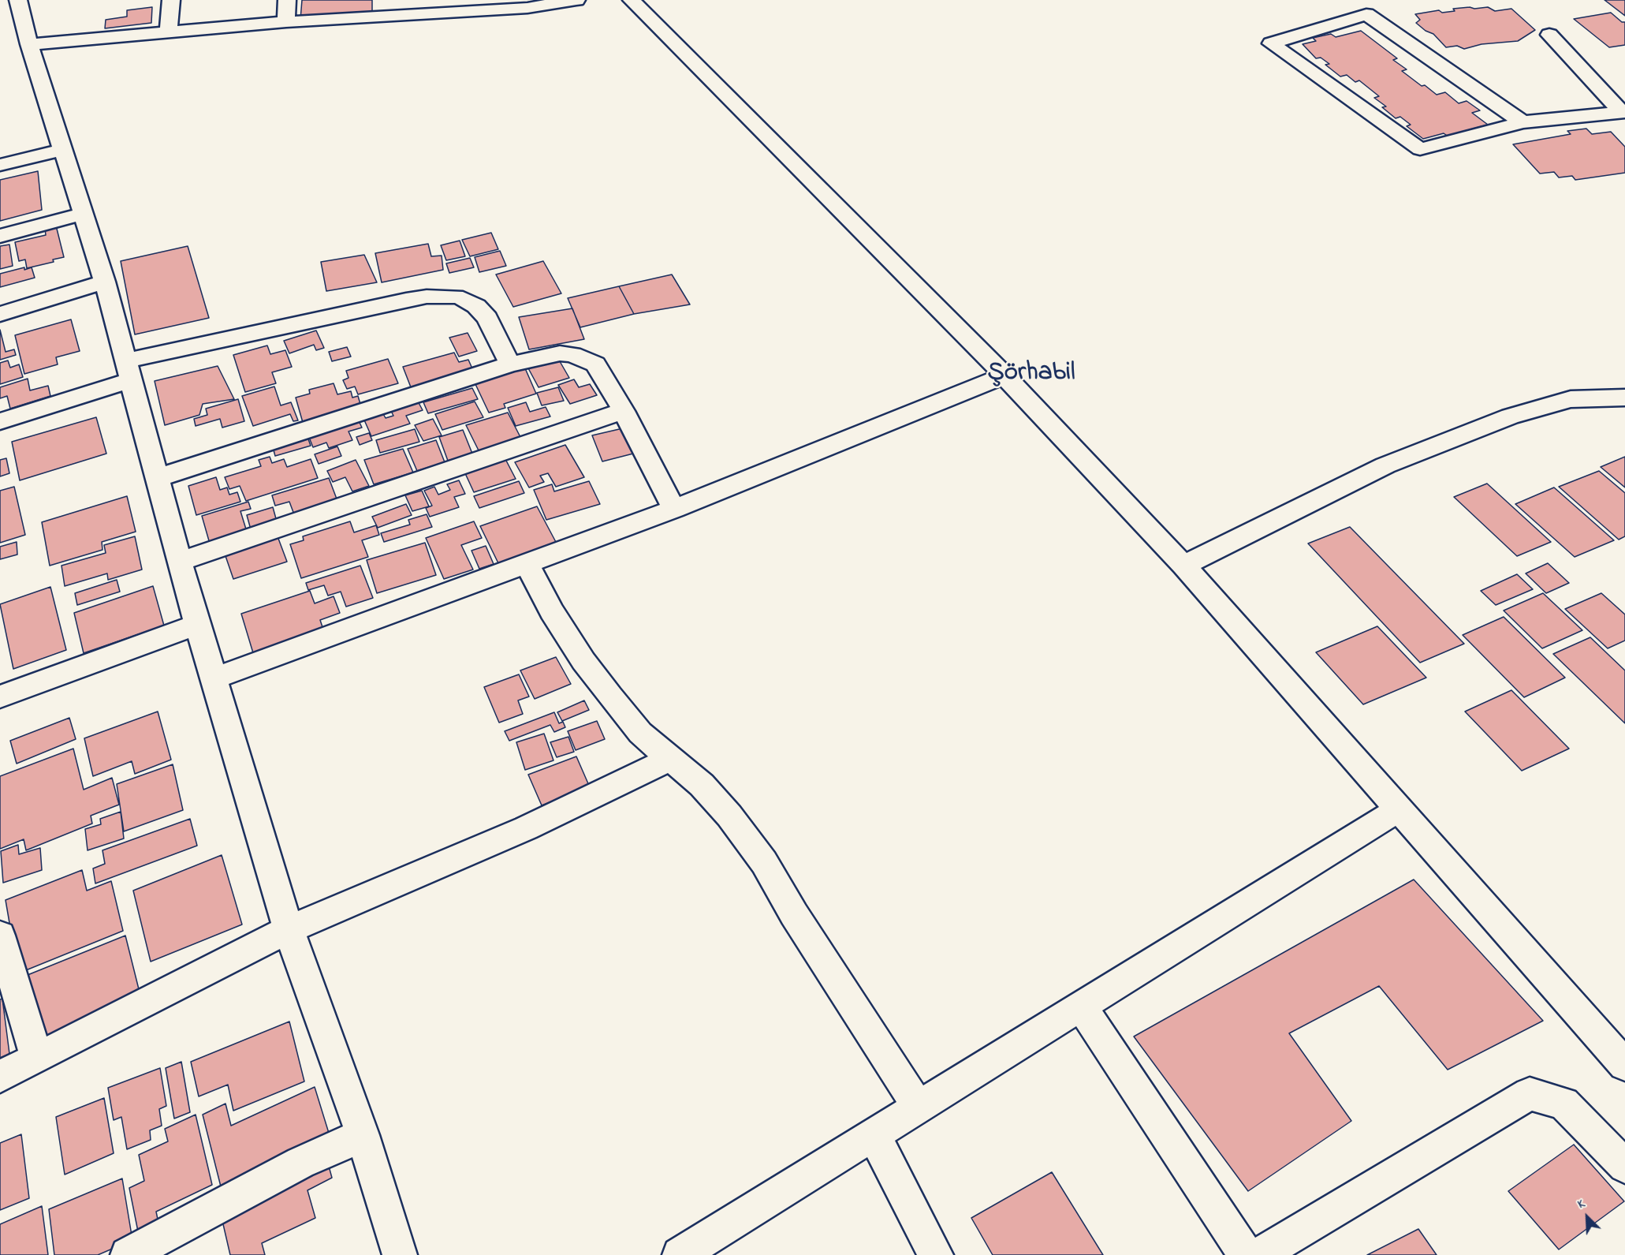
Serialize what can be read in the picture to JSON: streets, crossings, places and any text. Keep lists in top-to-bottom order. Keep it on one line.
{"districts":["Şörhabil"],"north":"top left"}
